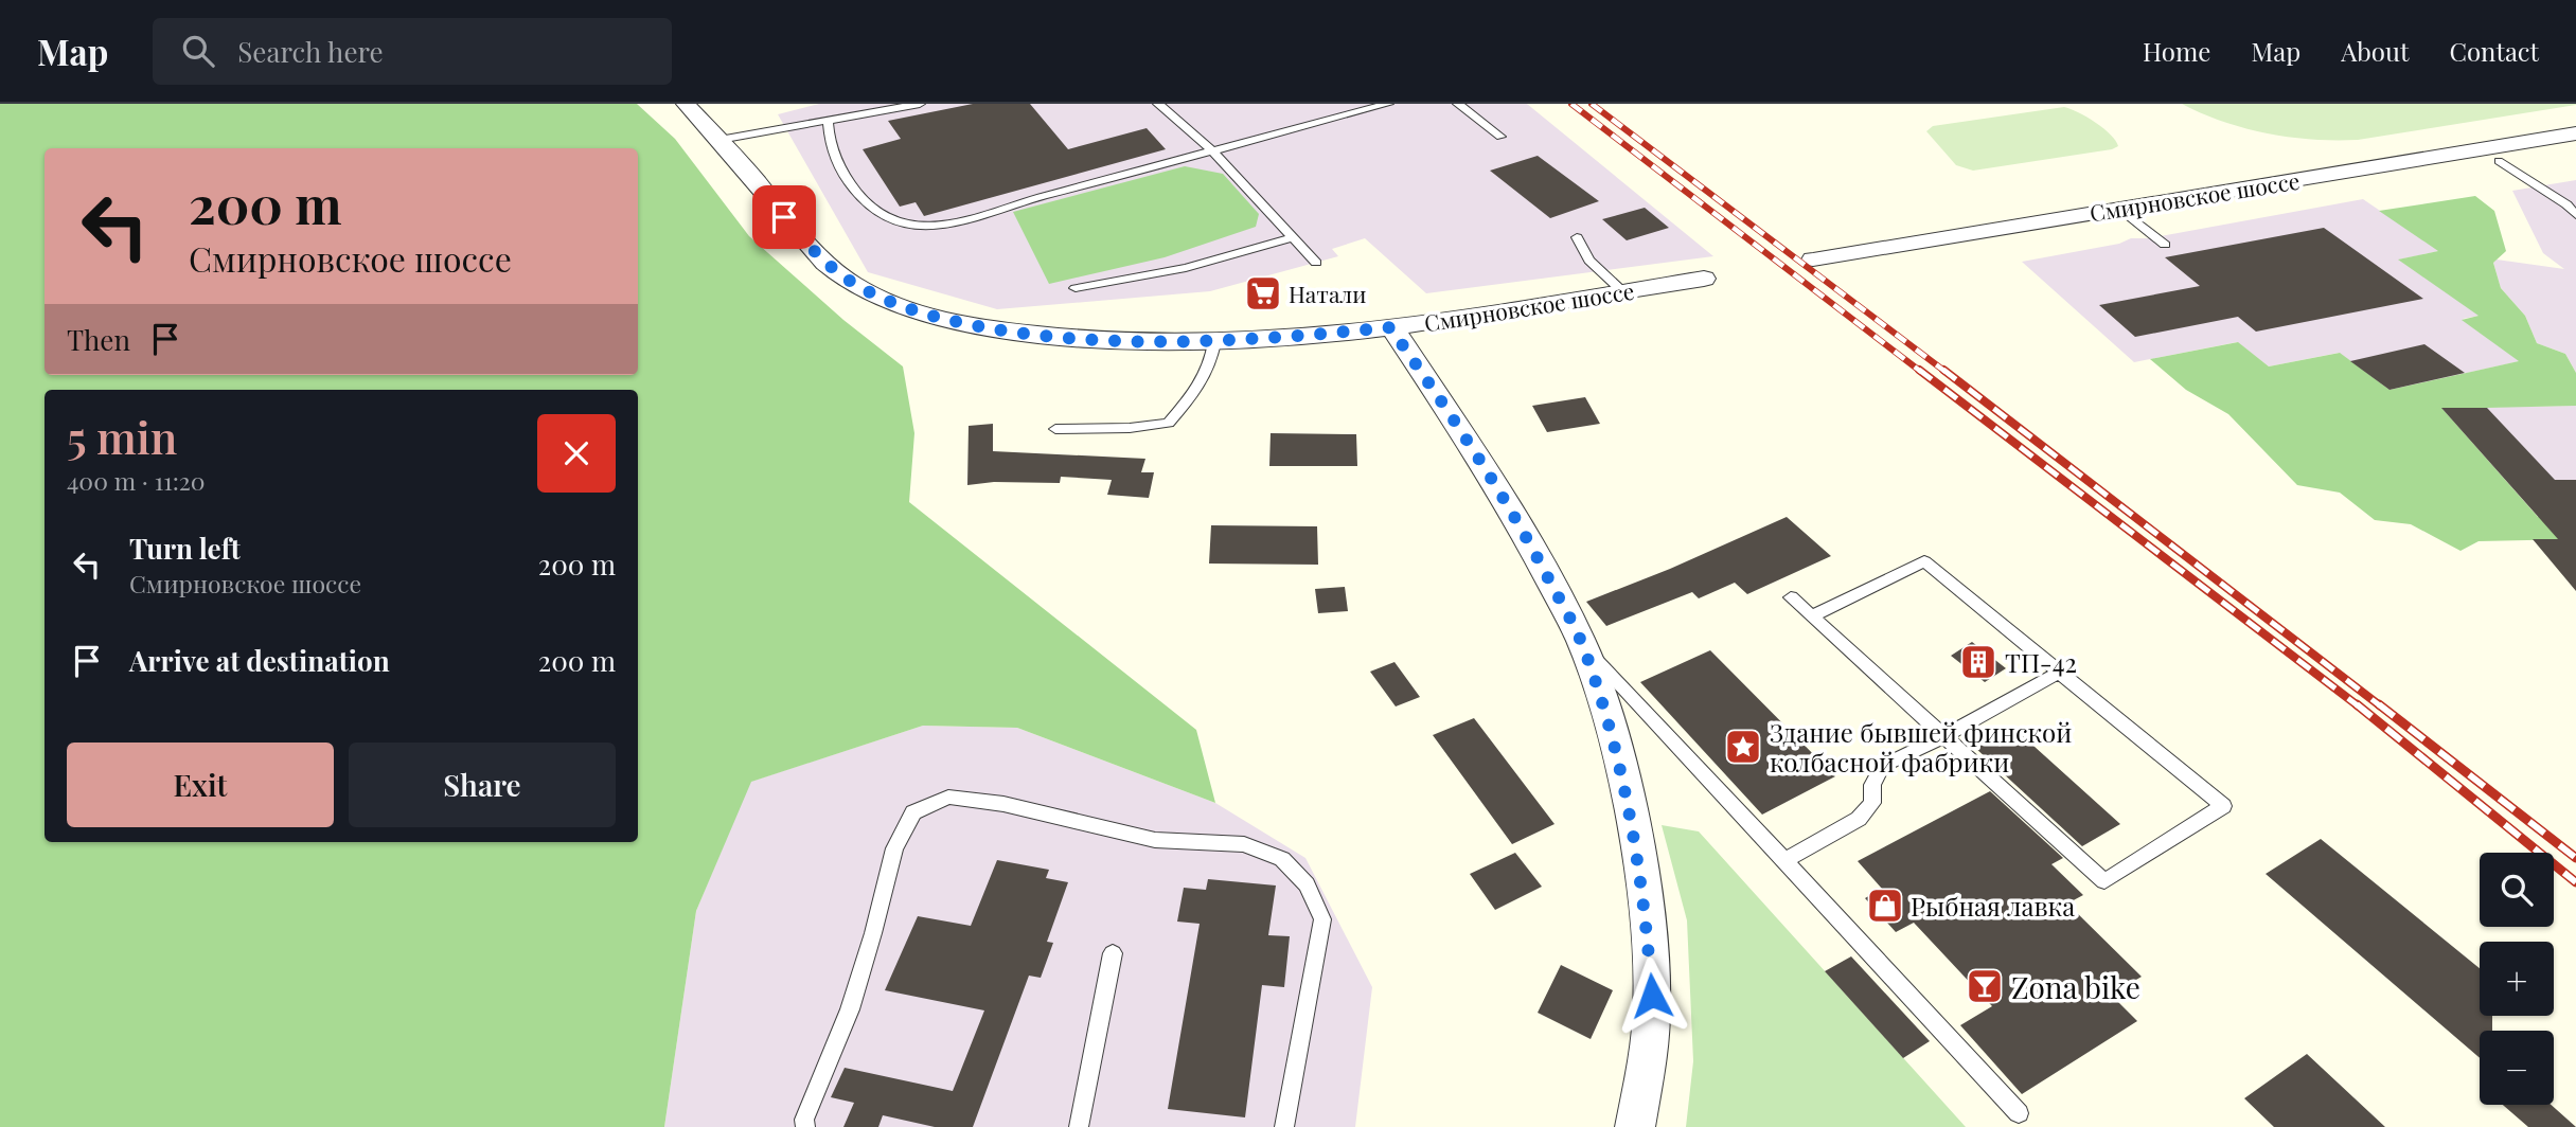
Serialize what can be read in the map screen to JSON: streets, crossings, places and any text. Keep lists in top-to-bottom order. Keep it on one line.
{"streets":{"street":["Смирновское шоссе"]},"places":{"supermarket":["Натали"],"building":["ТП-42"],"place":["Здание бывшей финской колбасной фабрики"],"shop":["Рыбная лавка"],"bar":["Zona bike"]},"page":{"header":"Map","search":"Search here","nav":["Home","Map","About","Contact"],"turn":["200 m","Смирновское шоссе"],"then":"Then","heading":["5 min","400 m · 11:20"],"list":[{"name":"Turn left","note":"Смирновское шоссе","value":"200 m"},{"name":"Arrive at destination","value":"200 m"}],"buttons":["Exit","Share"],"map_buttons":["+","−"]}}
